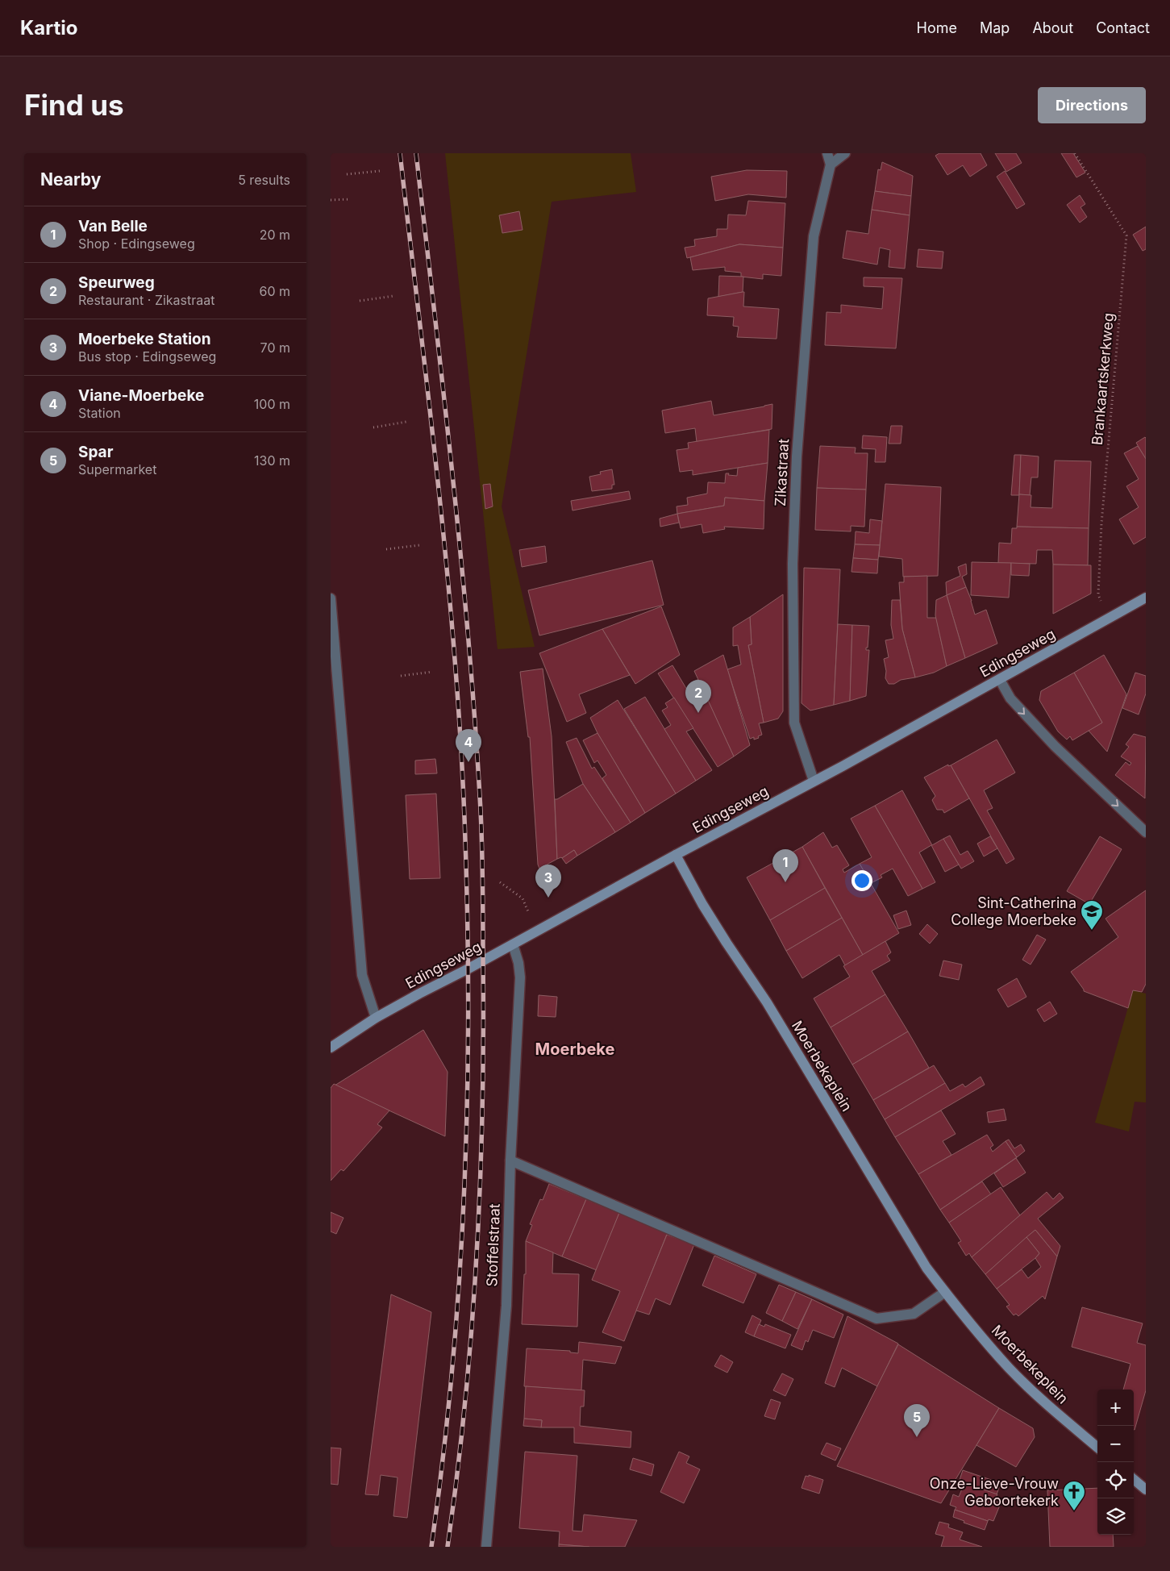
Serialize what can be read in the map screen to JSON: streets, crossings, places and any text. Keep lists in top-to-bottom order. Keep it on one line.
{"streets":{"main road":["Edingseweg","Moerbekeplein"],"street":["Zikastraat","Stoffelstraat"],"path":["Brankaartskerkweg"]},"crossings":[["Brankaartskerkweg","Edingseweg"],["Zikastraat","Edingseweg"],["Edingseweg","Moerbekeplein"],["Edingseweg","Stoffelstraat"]],"districts":["Moerbeke"],"places":{"school or university":["Sint-Catherina College Moerbeke"],"church":["Onze-Lieve-Vrouw Geboortekerk"]},"page":{"header":"Kartio","nav":["Home","Map","About","Contact"],"buttons":"Directions","title":"Find us","heading":["Nearby","5 results"],"list":[{"mark":"1","name":"Van Belle","note":"Shop · Edingseweg","value":"20 m"},{"mark":"2","name":"Speurweg","note":"Restaurant · Zikastraat","value":"60 m"},{"mark":"3","name":"Moerbeke Station","note":"Bus stop · Edingseweg","value":"70 m"},{"mark":"4","name":"Viane-Moerbeke","note":"Station","value":"100 m"},{"mark":"5","name":"Spar","note":"Supermarket","value":"130 m"}],"pins":["2","4","1","3","5"],"map_buttons":["+","−"]}}
